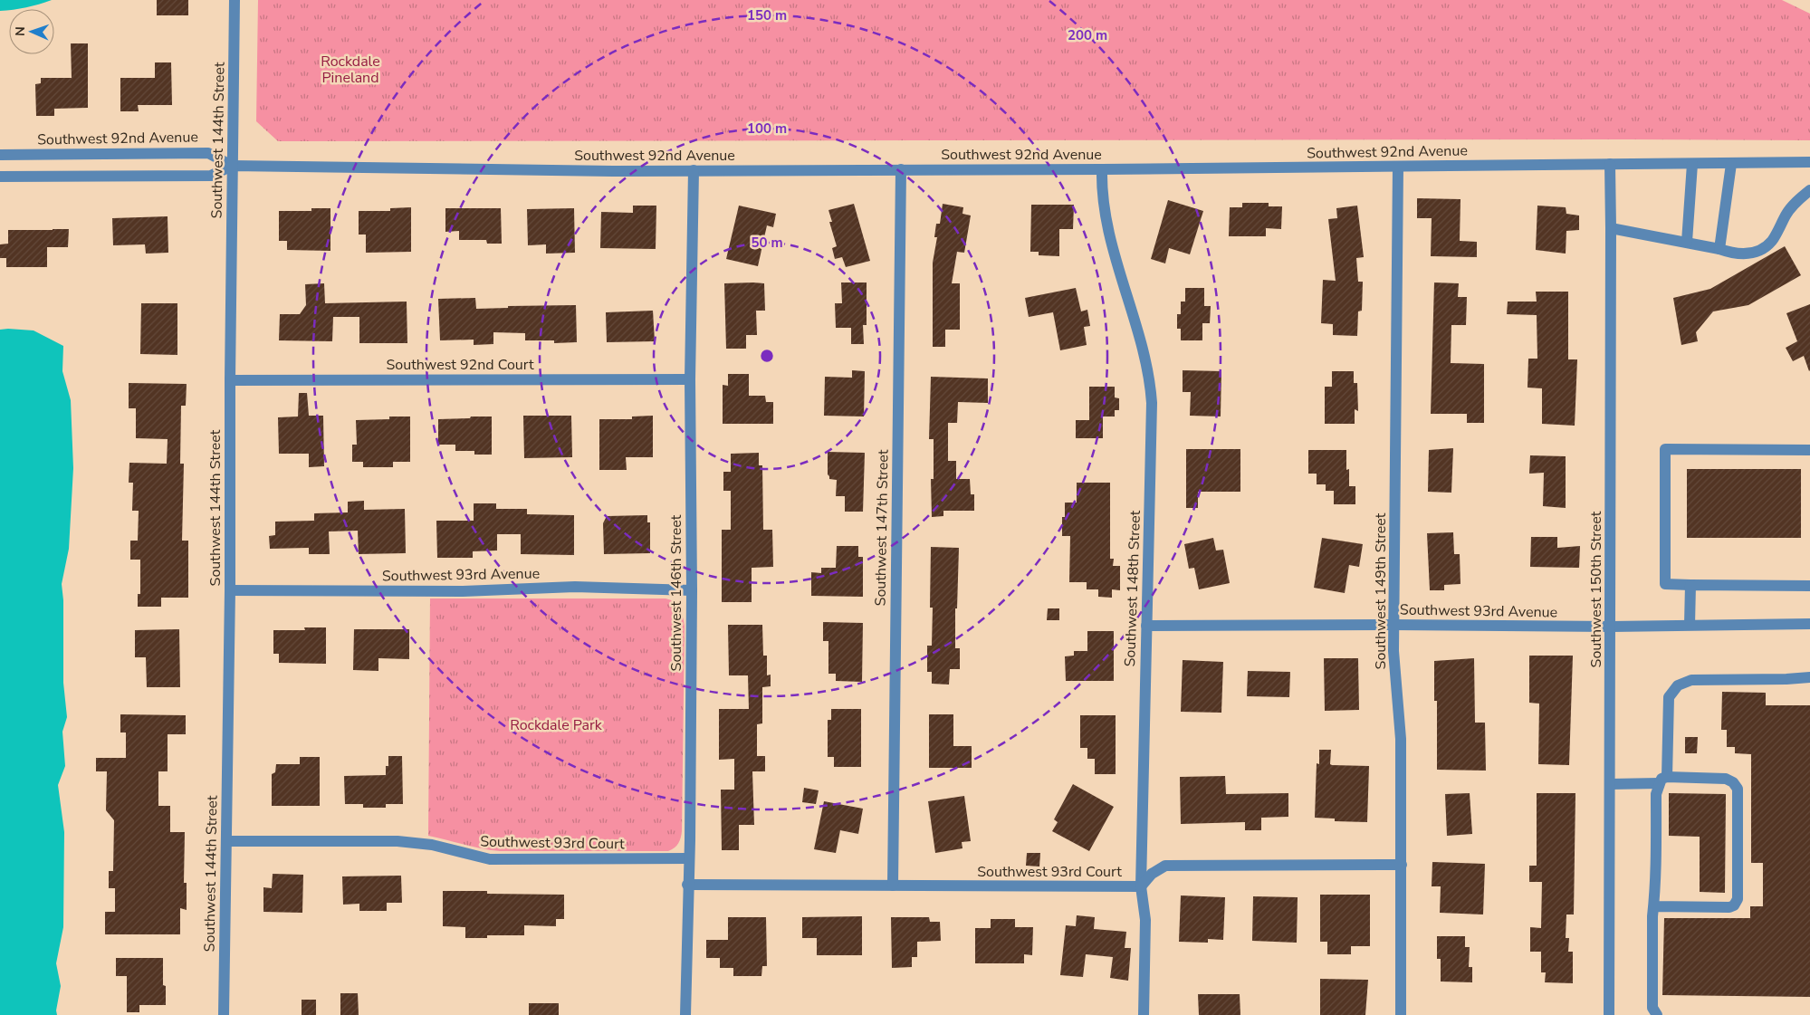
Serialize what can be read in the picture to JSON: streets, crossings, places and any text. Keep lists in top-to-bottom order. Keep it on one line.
{"streets":{"street":["Southwest 92nd Avenue","Southwest 144th Street","Southwest 92nd Court","Southwest 147th Street","Southwest 93rd Avenue","Southwest 148th Street","Southwest 150th Street","Southwest 149th Street","Southwest 146th Street","Southwest 93rd Court"]},"crossings":[["Southwest 92nd Avenue","Southwest 144th Street"],["Southwest 92nd Avenue","Southwest 147th Street"],["Southwest 92nd Avenue","Southwest 148th Street"],["Southwest 92nd Avenue","Southwest 150th Street"],["Southwest 92nd Avenue","Southwest 149th Street"],["Southwest 92nd Avenue","Southwest 146th Street"],["Southwest 144th Street","Southwest 92nd Court"],["Southwest 144th Street","Southwest 93rd Avenue"],["Southwest 144th Street","Southwest 93rd Court"],["Southwest 92nd Court","Southwest 146th Street"],["Southwest 147th Street","Southwest 93rd Court"],["Southwest 93rd Avenue","Southwest 148th Street"],["Southwest 93rd Avenue","Southwest 150th Street"],["Southwest 93rd Avenue","Southwest 149th Street"],["Southwest 93rd Avenue","Southwest 146th Street"],["Southwest 148th Street","Southwest 93rd Court"],["Southwest 149th Street","Southwest 93rd Court"],["Southwest 146th Street","Southwest 93rd Court"]],"parks":["Rockdale Pineland","Rockdale Park"],"north":"left","rings":["150 m","200 m","100 m","50 m"]}
